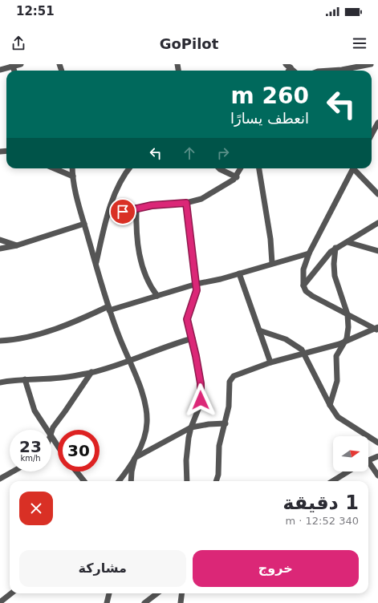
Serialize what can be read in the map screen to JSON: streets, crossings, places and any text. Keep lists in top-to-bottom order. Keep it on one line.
{"north":"right","page":{"status":"12:51","header":"GoPilot","turn":["260 m","انعطف يسارًا"],"speed":"23 km/h","limit":"30","heading":["1 دقيقة","340 m · 12:52"],"buttons":["خروج","مشاركة"]}}
